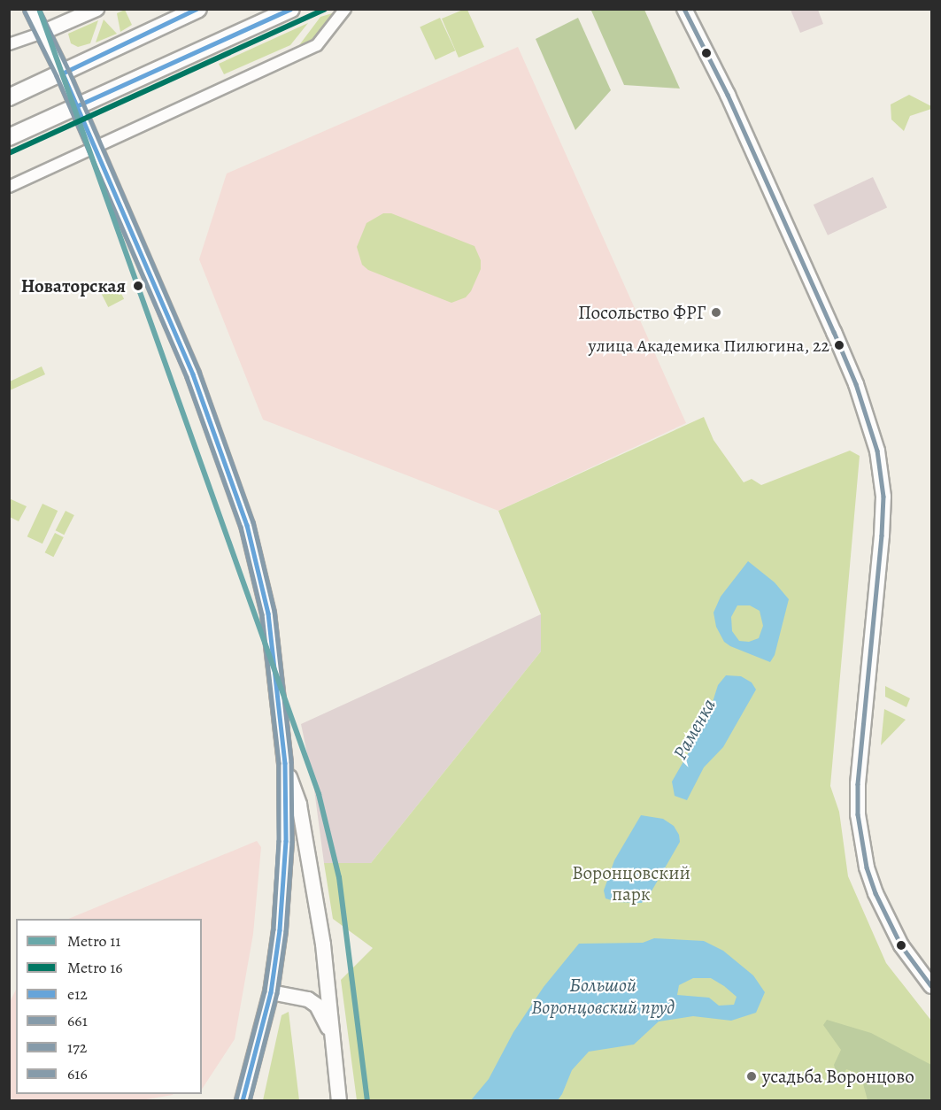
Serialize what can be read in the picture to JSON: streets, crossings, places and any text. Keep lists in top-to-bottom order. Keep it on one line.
{"water":["Раменка","Большой Воронцовский пруд"],"parks":["Воронцовский парк"],"places":["Новаторская","Посольство ФРГ","улица Академика Пилюгина, 22","усадьба Воронцово"],"lines":["metro line 11","metro line 16","transit line е12","transit line 172","transit line 616","transit line 661"],"legend":["Metro 11","Metro 16","е12","661","172","616"]}
